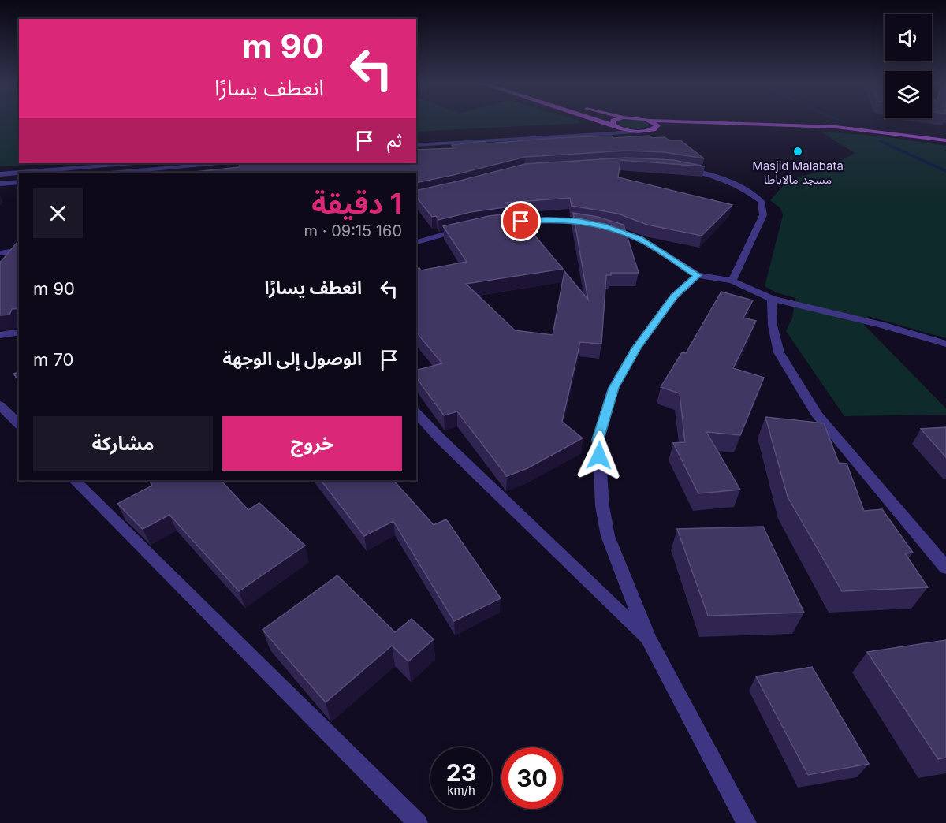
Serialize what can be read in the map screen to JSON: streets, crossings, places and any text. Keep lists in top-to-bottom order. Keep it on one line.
{"places":["Masjid Malabata مسجد مالاباطا"],"page":{"turn":["90 m","انعطف يسارًا"],"then":"ثم","heading":["1 دقيقة","160 m · 09:15"],"list":[{"name":"انعطف يسارًا","value":"90 m"},{"name":"الوصول إلى الوجهة","value":"70 m"}],"buttons":["خروج","مشاركة"],"speed":"23 km/h","limit":"30"}}
